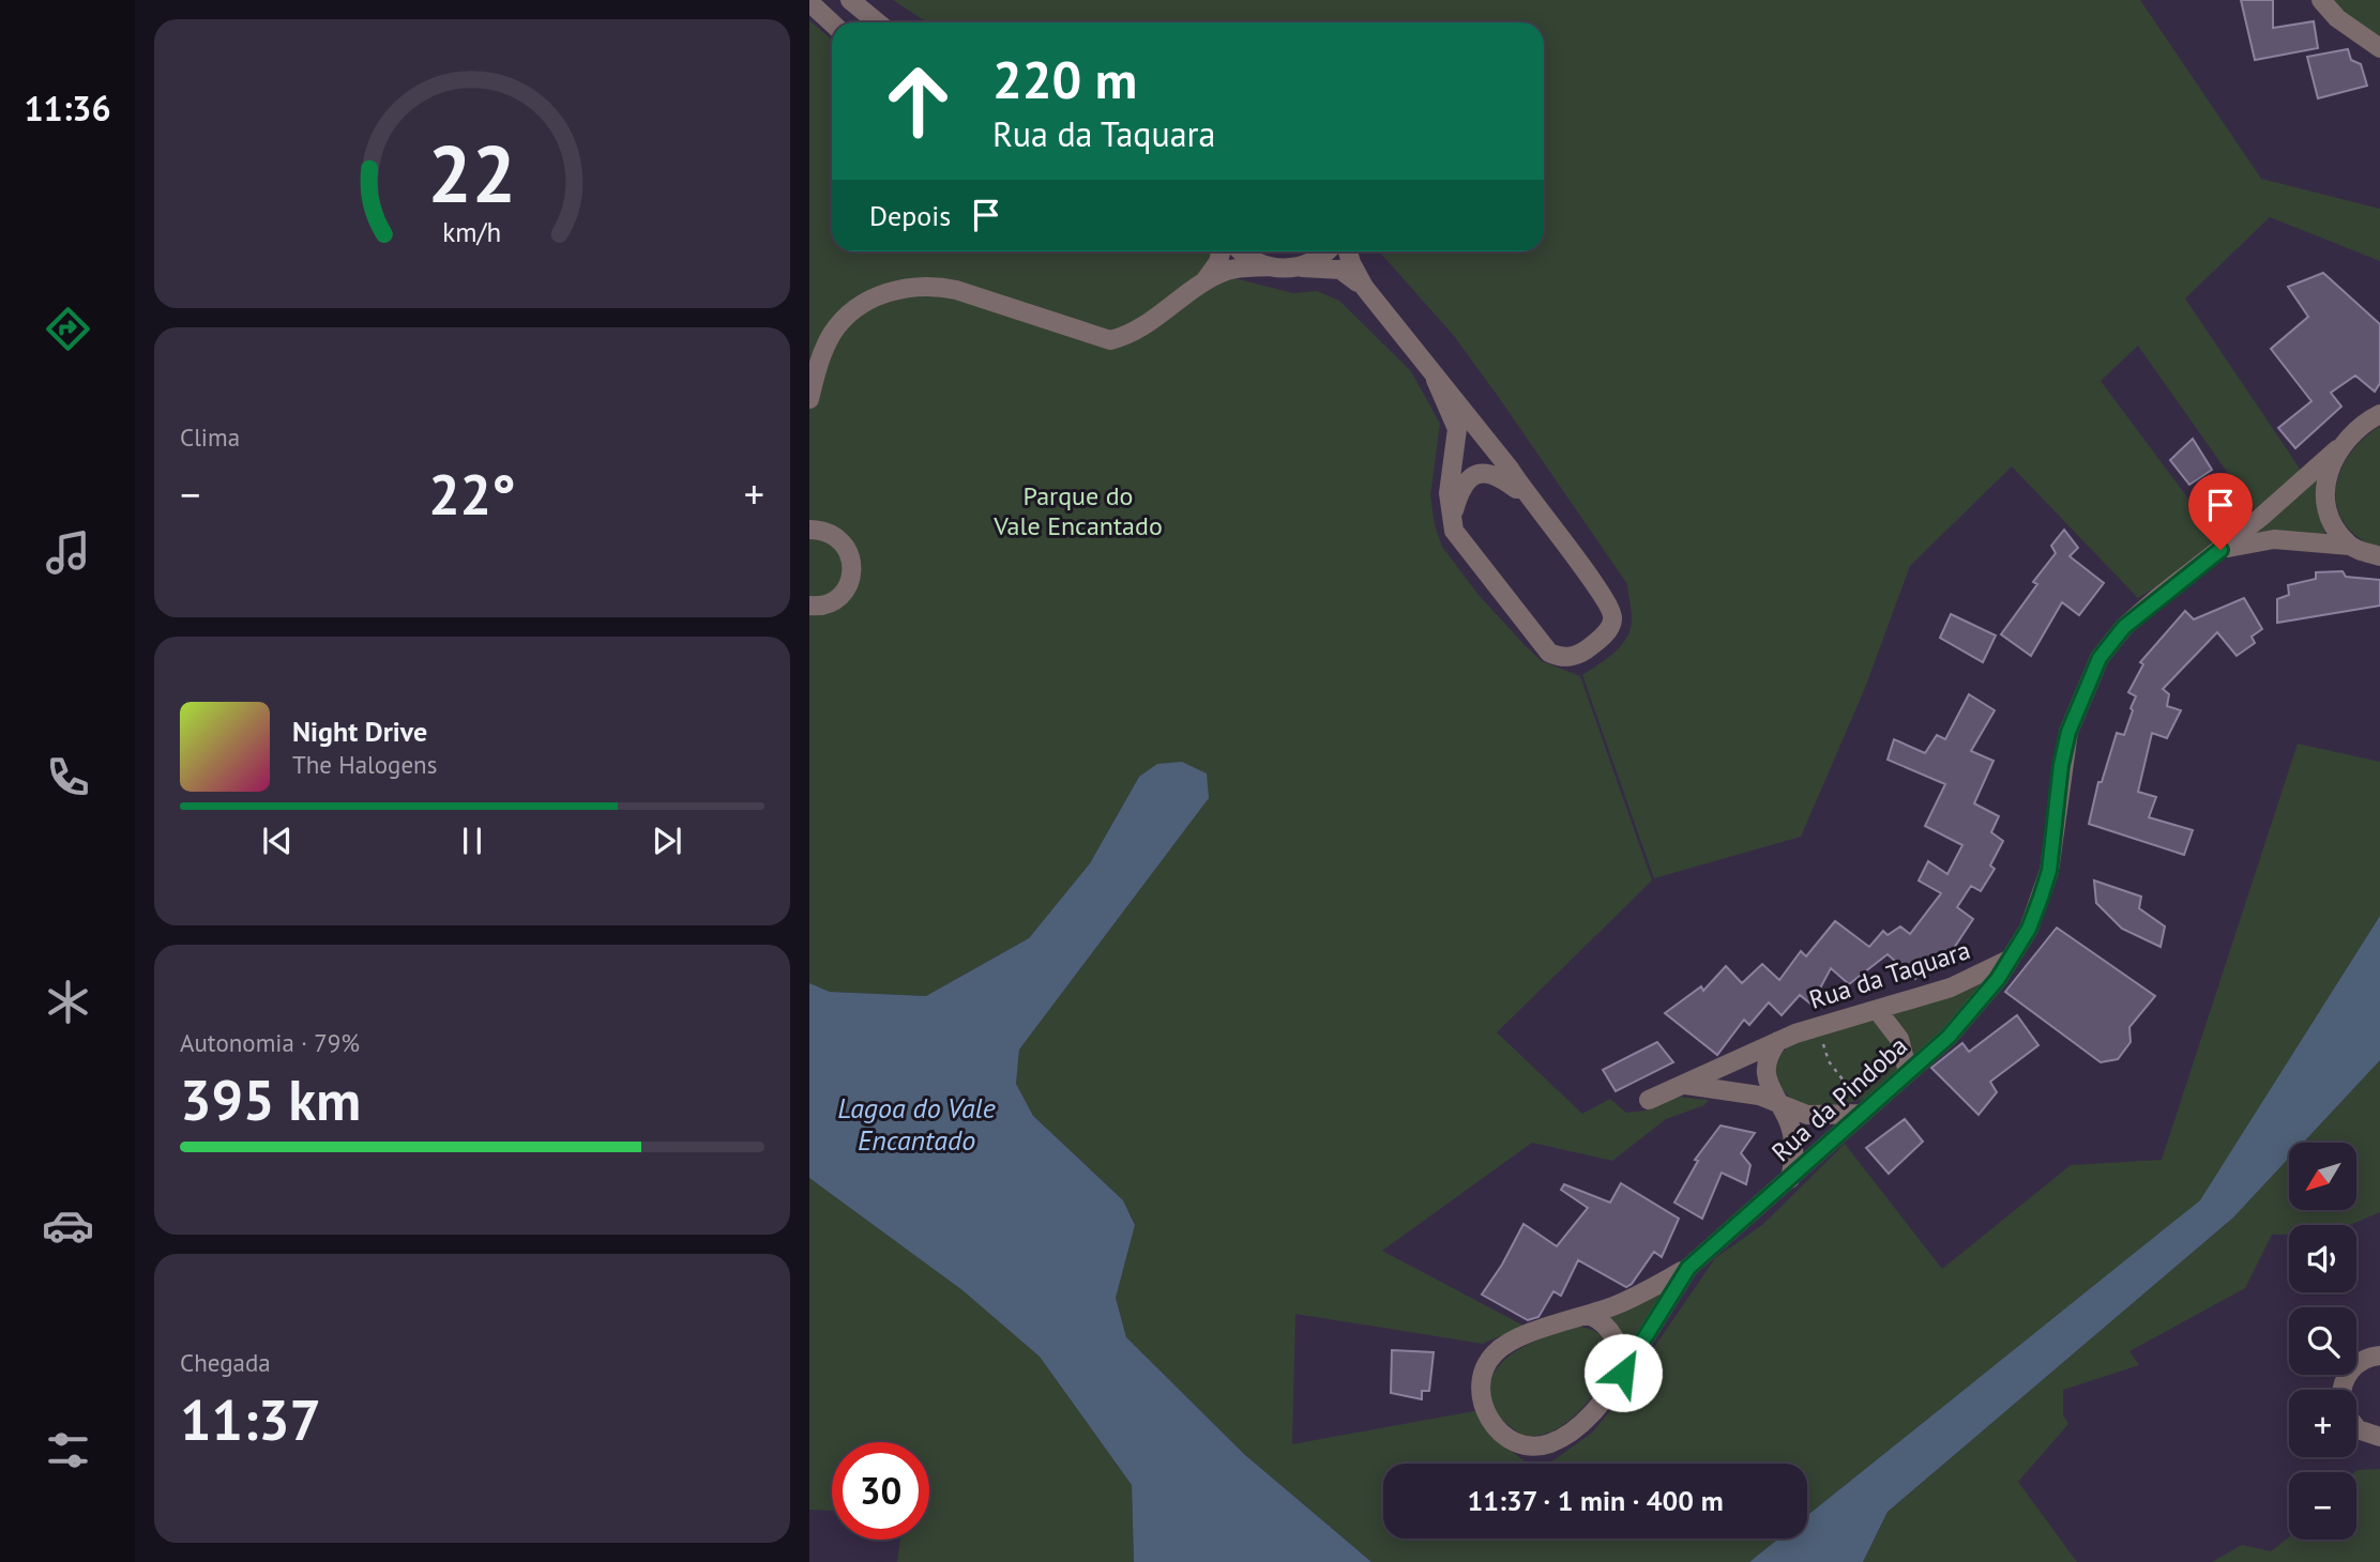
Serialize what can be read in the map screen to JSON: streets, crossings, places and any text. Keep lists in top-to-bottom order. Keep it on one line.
{"streets":{"street":["Rua da Taquara","Rua da Pindoba"]},"crossings":[["Rua da Taquara","Rua da Pindoba"]],"water":["Lagoa do Vale Encantado"],"parks":["Parque do Vale Encantado"],"north":"bottom left","page":{"tabs":"11:36","turn":["220 m","Rua da Taquara"],"then":"Depois","tile":["Clima",["Autonomia · 79%","395 km"],["Chegada","11:37"]],"heat":["−","22°","+"],"song":["Night Drive","The Halogens"],"map_buttons":["+","−"],"limit":"30","trip":"11:37 · 1 min · 400 m","gauge":["22","km/h"]}}
